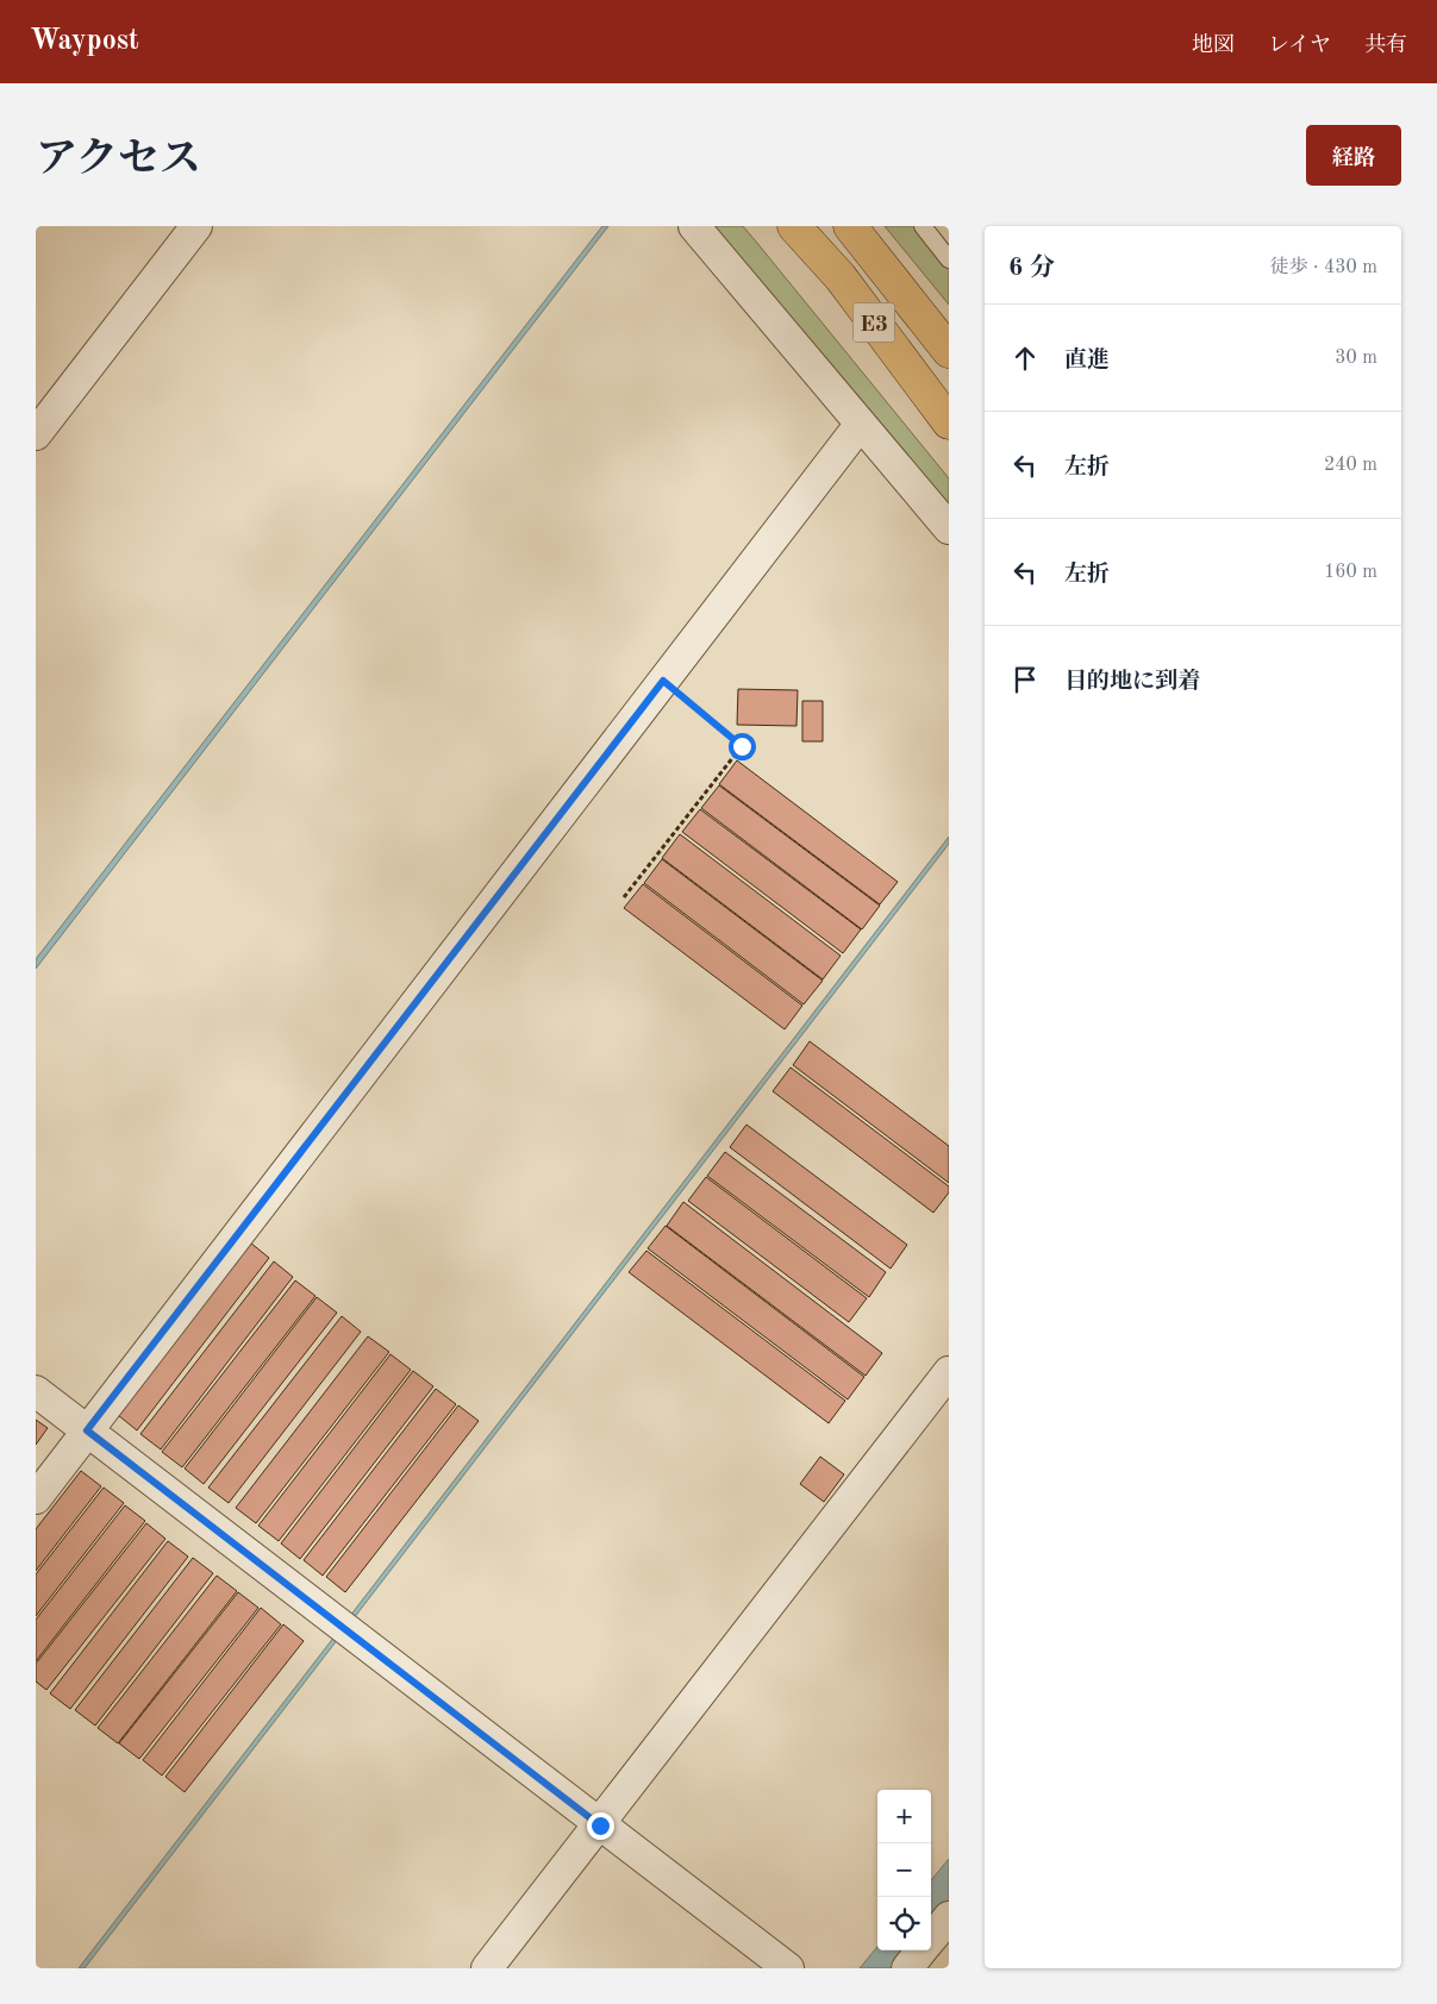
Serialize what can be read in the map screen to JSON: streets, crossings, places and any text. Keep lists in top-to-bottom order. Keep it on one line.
{"streets":{"highway":["E3"]},"page":{"header":"Waypost","nav":["地図","レイヤ","共有"],"title":"アクセス","buttons":"経路","heading":["6 分","徒歩 · 430 m"],"list":[["直進","30 m"],["左折","240 m"],["左折","160 m"],"目的地に到着"],"map_buttons":["+","−"]}}
